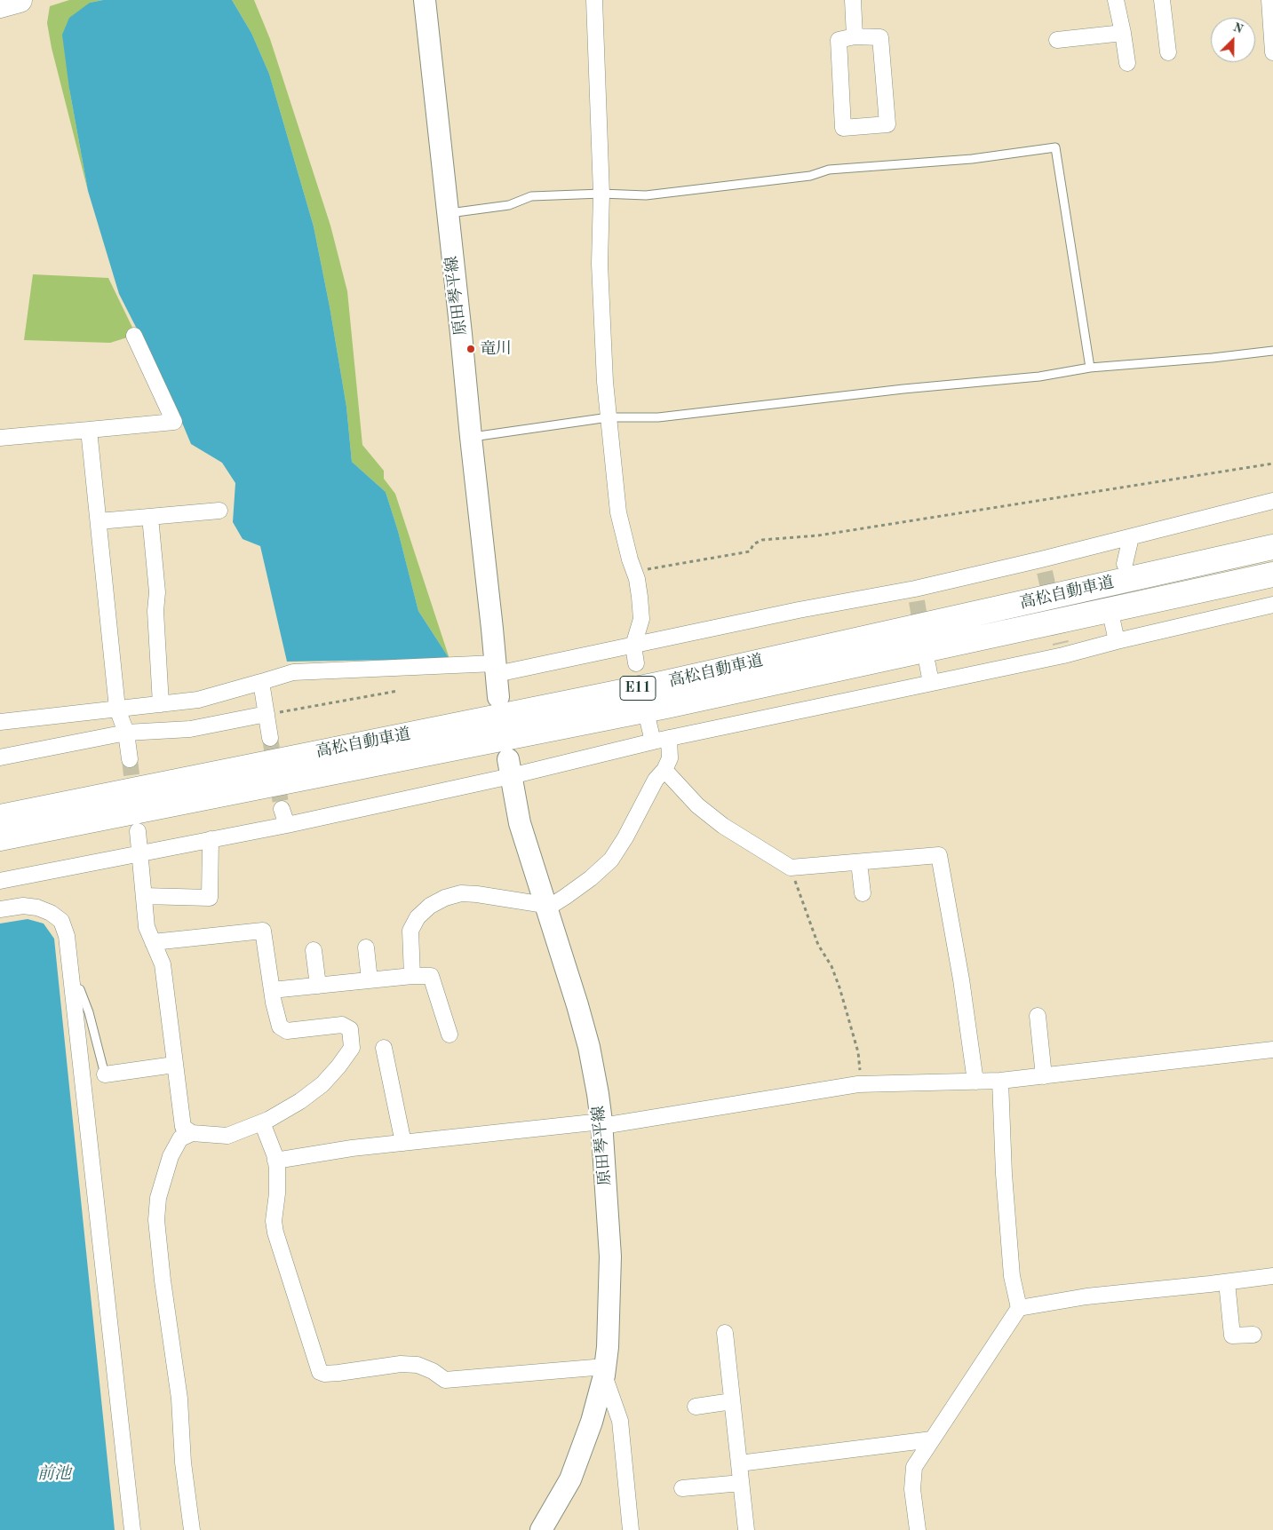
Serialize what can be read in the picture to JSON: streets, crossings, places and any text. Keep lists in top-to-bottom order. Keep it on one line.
{"streets":{"highway":["高松自動車道","E11"],"main road":["原田琴平線"]},"water":["前池"],"places":["竜川"],"north":"top right"}
